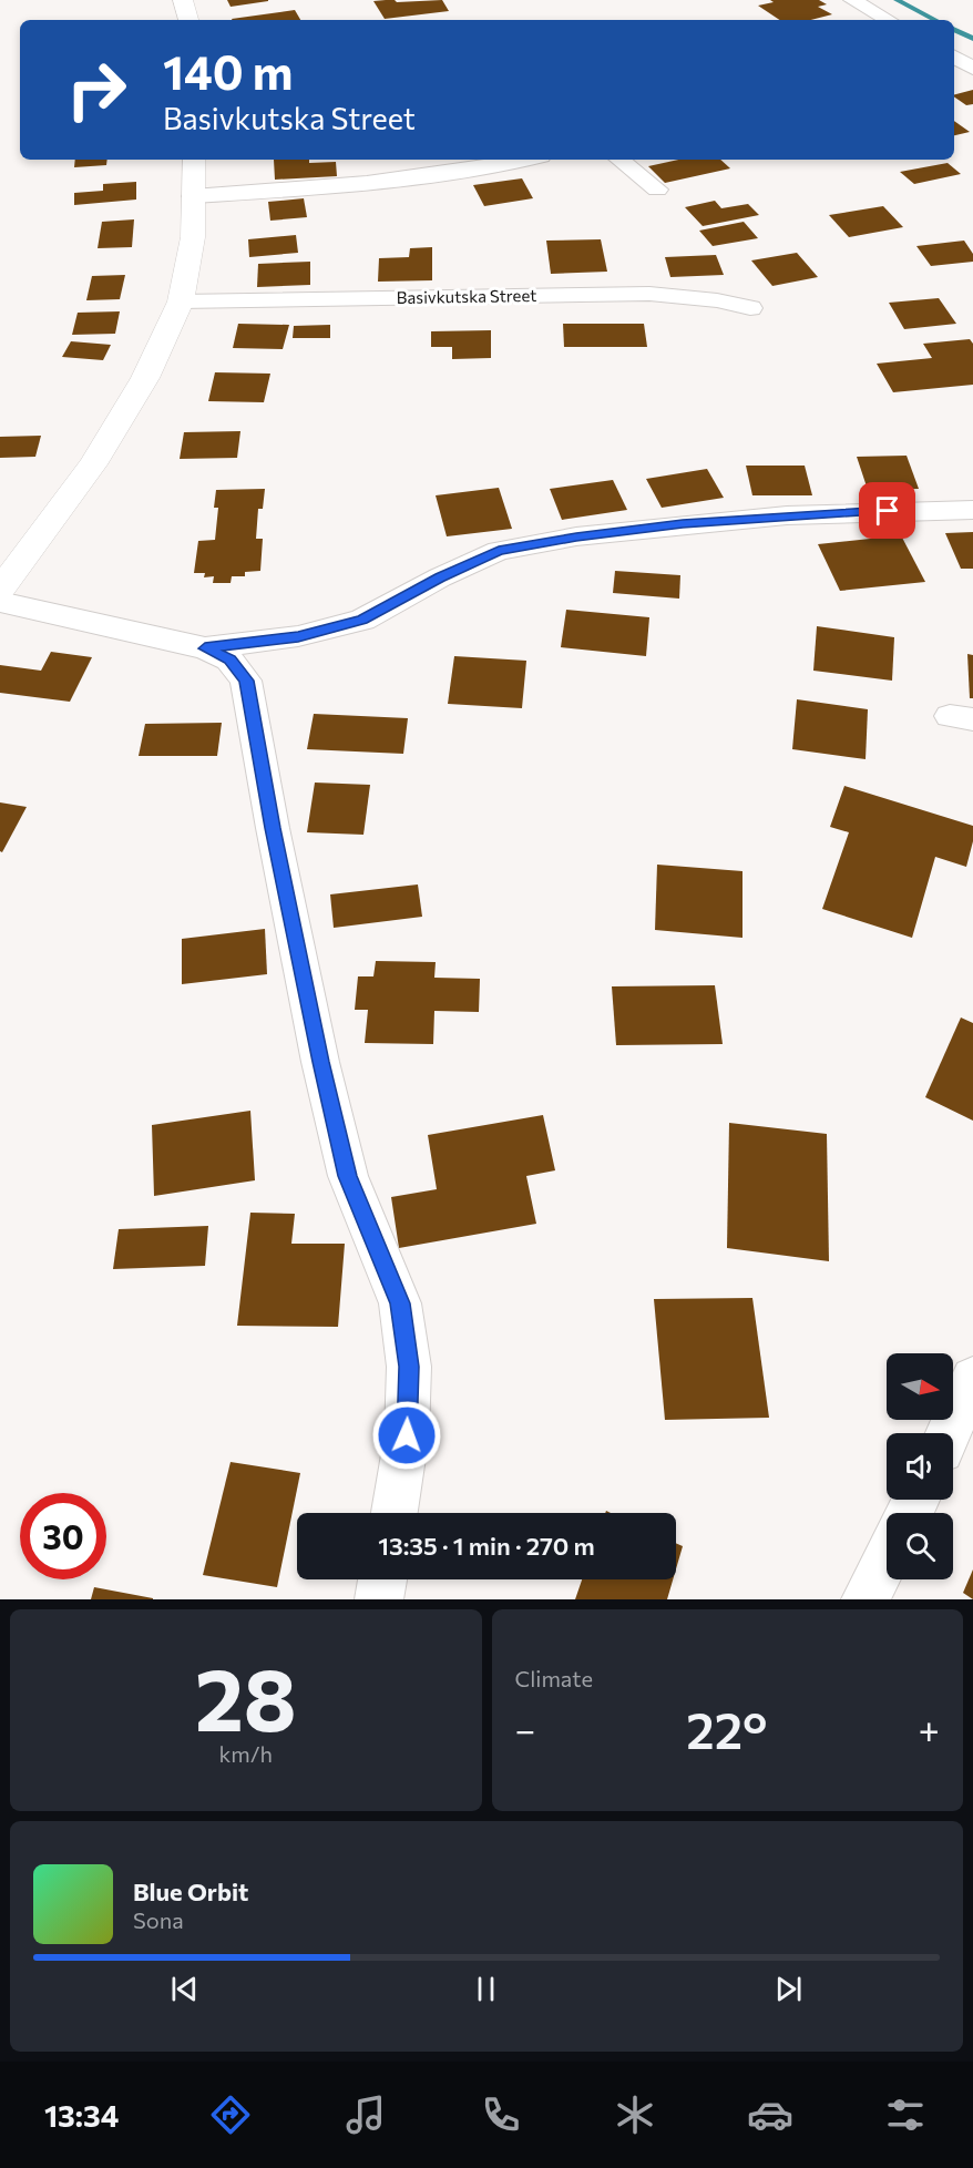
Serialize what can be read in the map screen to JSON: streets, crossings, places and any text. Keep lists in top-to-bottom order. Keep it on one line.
{"streets":{"street":["Basivkutska Street"]},"north":"right","page":{"turn":["140 m","Basivkutska Street"],"limit":"30","trip":"13:35 · 1 min · 270 m","tile":[["28","km/h"],"Climate"],"heat":["−","22°","+"],"song":["Blue Orbit","Sona"],"tabs":"13:34"}}
